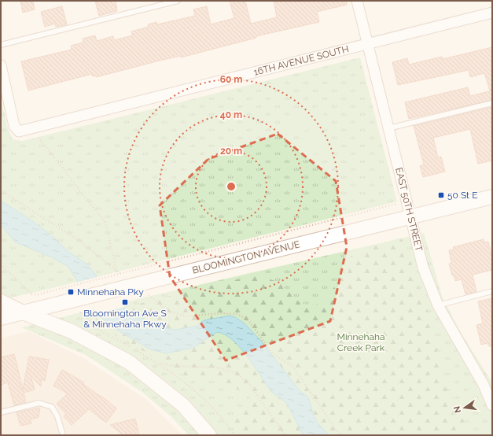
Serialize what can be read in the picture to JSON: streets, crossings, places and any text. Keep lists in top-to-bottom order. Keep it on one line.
{"streets":{"street":["16TH AVENUE SOUTH","EAST 50TH STREET","BLOOMINGTON AVENUE"]},"crossings":[["16TH AVENUE SOUTH","EAST 50TH STREET"],["EAST 50TH STREET","BLOOMINGTON AVENUE"]],"parks":["Minnehaha Creek Park"],"places":{"transit":["50 St E","Minnehaha Pky","Bloomington Ave S & Minnehaha Pkwy"]},"north":"left","rings":["60 m","40 m","20 m"]}
